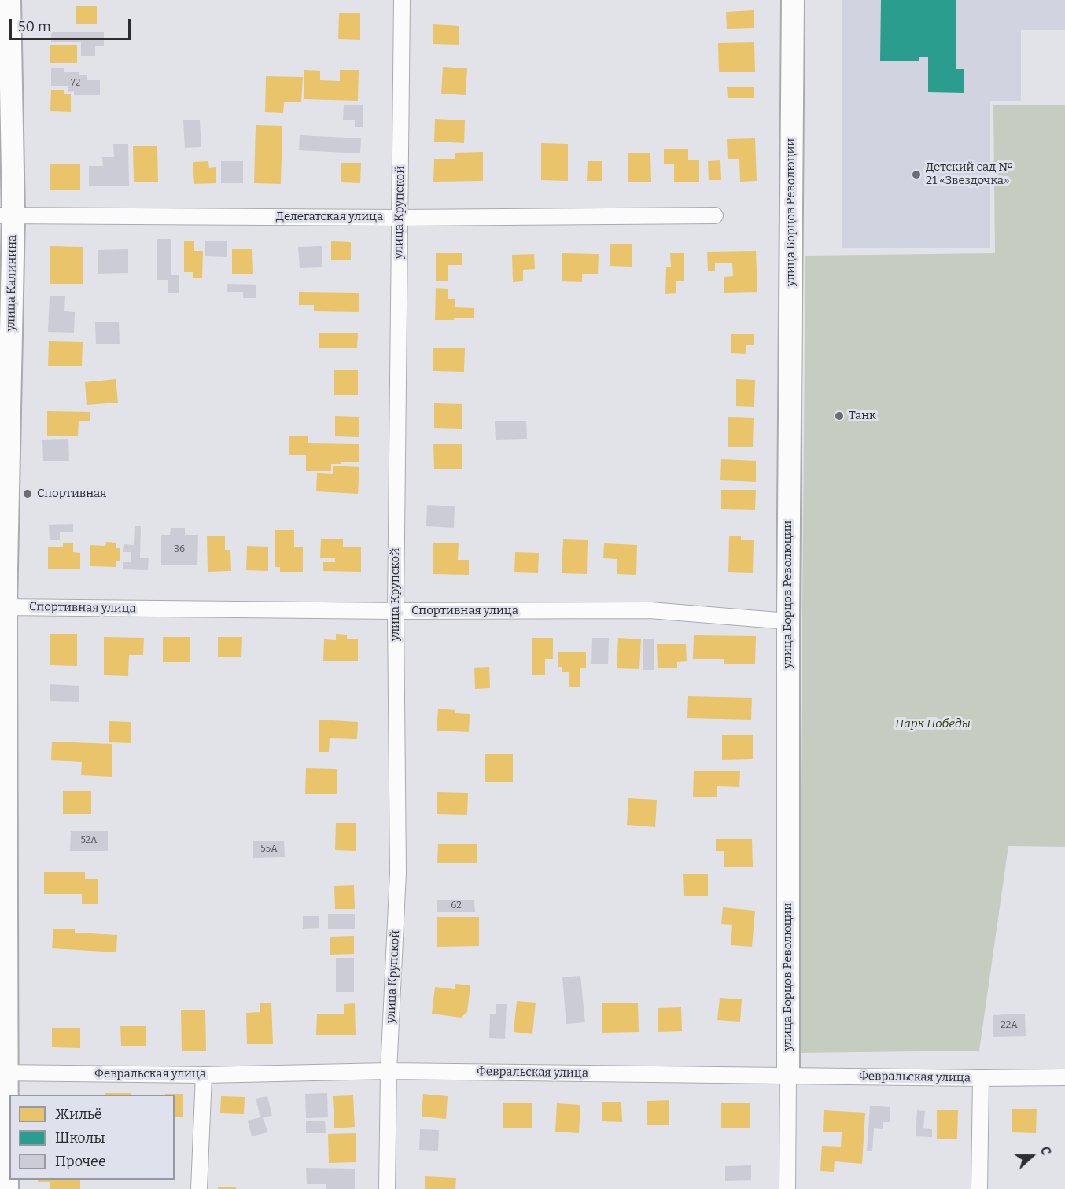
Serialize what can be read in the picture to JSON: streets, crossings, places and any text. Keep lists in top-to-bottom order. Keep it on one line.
{"streets":{"street":["улица Крупской","улица Борцов Революции","Делегатская улица","улица Калинина","Спортивная улица","Февральская улица"]},"crossings":[["улица Крупской","Делегатская улица"],["улица Крупской","Спортивная улица"],["улица Крупской","Февральская улица"],["улица Борцов Революции","Спортивная улица"],["улица Борцов Революции","Февральская улица"],["Делегатская улица","улица Калинина"],["улица Калинина","Спортивная улица"],["улица Калинина","Февральская улица"]],"parks":["Парк Победы"],"places":["Детский сад № 21 «Звездочка»","Танк","Спортивная"],"house_numbers":["72","36","52А","55А","62","22А"],"legend":["Жильё","Школы","Прочее"],"scale_bar":"50 m","north":"right"}
